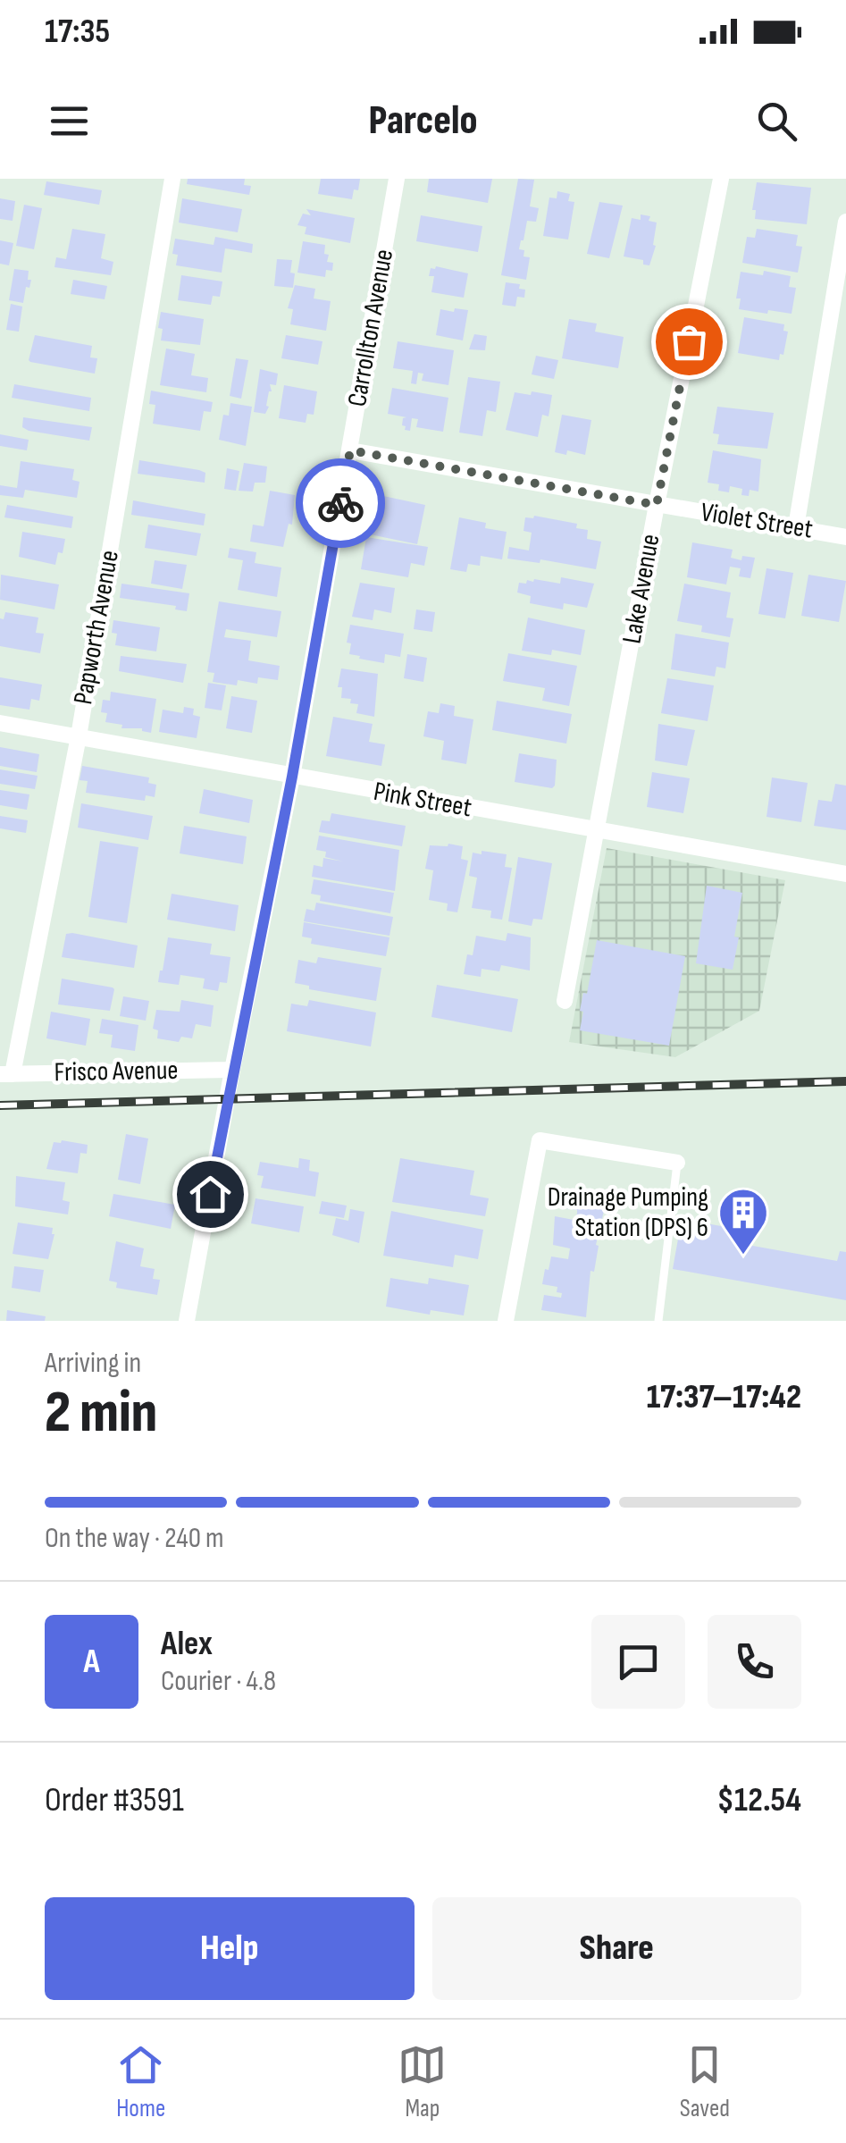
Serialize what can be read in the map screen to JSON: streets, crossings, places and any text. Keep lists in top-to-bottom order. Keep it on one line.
{"streets":{"street":["Carrollton Avenue","Violet Street","Lake Avenue","Papworth Avenue","Pink Street","Frisco Avenue"]},"crossings":[["Carrollton Avenue","Violet Street"],["Carrollton Avenue","Pink Street"],["Carrollton Avenue","Frisco Avenue"],["Violet Street","Lake Avenue"],["Lake Avenue","Pink Street"],["Papworth Avenue","Pink Street"],["Papworth Avenue","Frisco Avenue"]],"places":{"building":["Drainage Pumping Station (DPS) 6"]},"page":{"status":"17:35","header":"Parcelo","heading":["2 min","Arriving in","17:37–17:42"],"panel":["Alex","Courier · 4.8","Order #3591","$12.54"],"bar":"On the way · 240 m","round":"A","buttons":["Help","Share"],"tabs":["Home","Map","Saved"]}}
